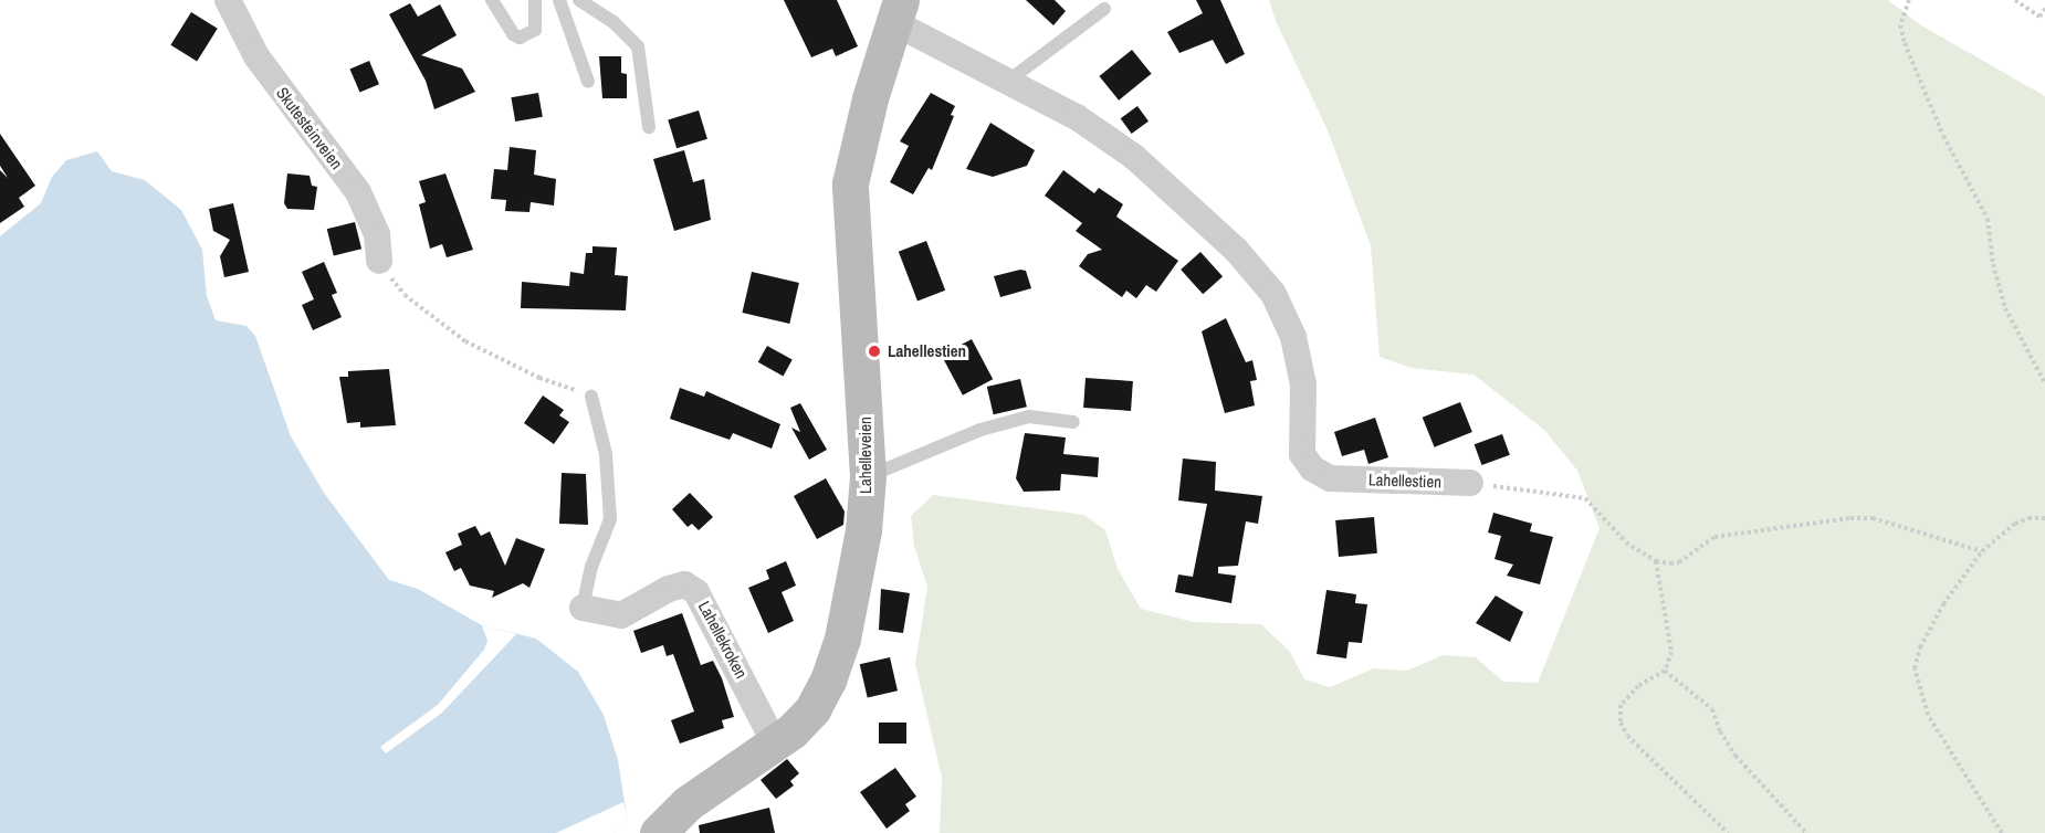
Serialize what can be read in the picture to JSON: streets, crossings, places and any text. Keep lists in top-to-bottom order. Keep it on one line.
{"streets":{"street":["Skutesteinveien","Lahelleveien","Lahellestien","Lahellekroken"]},"crossings":[["Lahelleveien","Lahellestien"],["Lahelleveien","Lahellekroken"]],"places":["Lahellestien"]}
